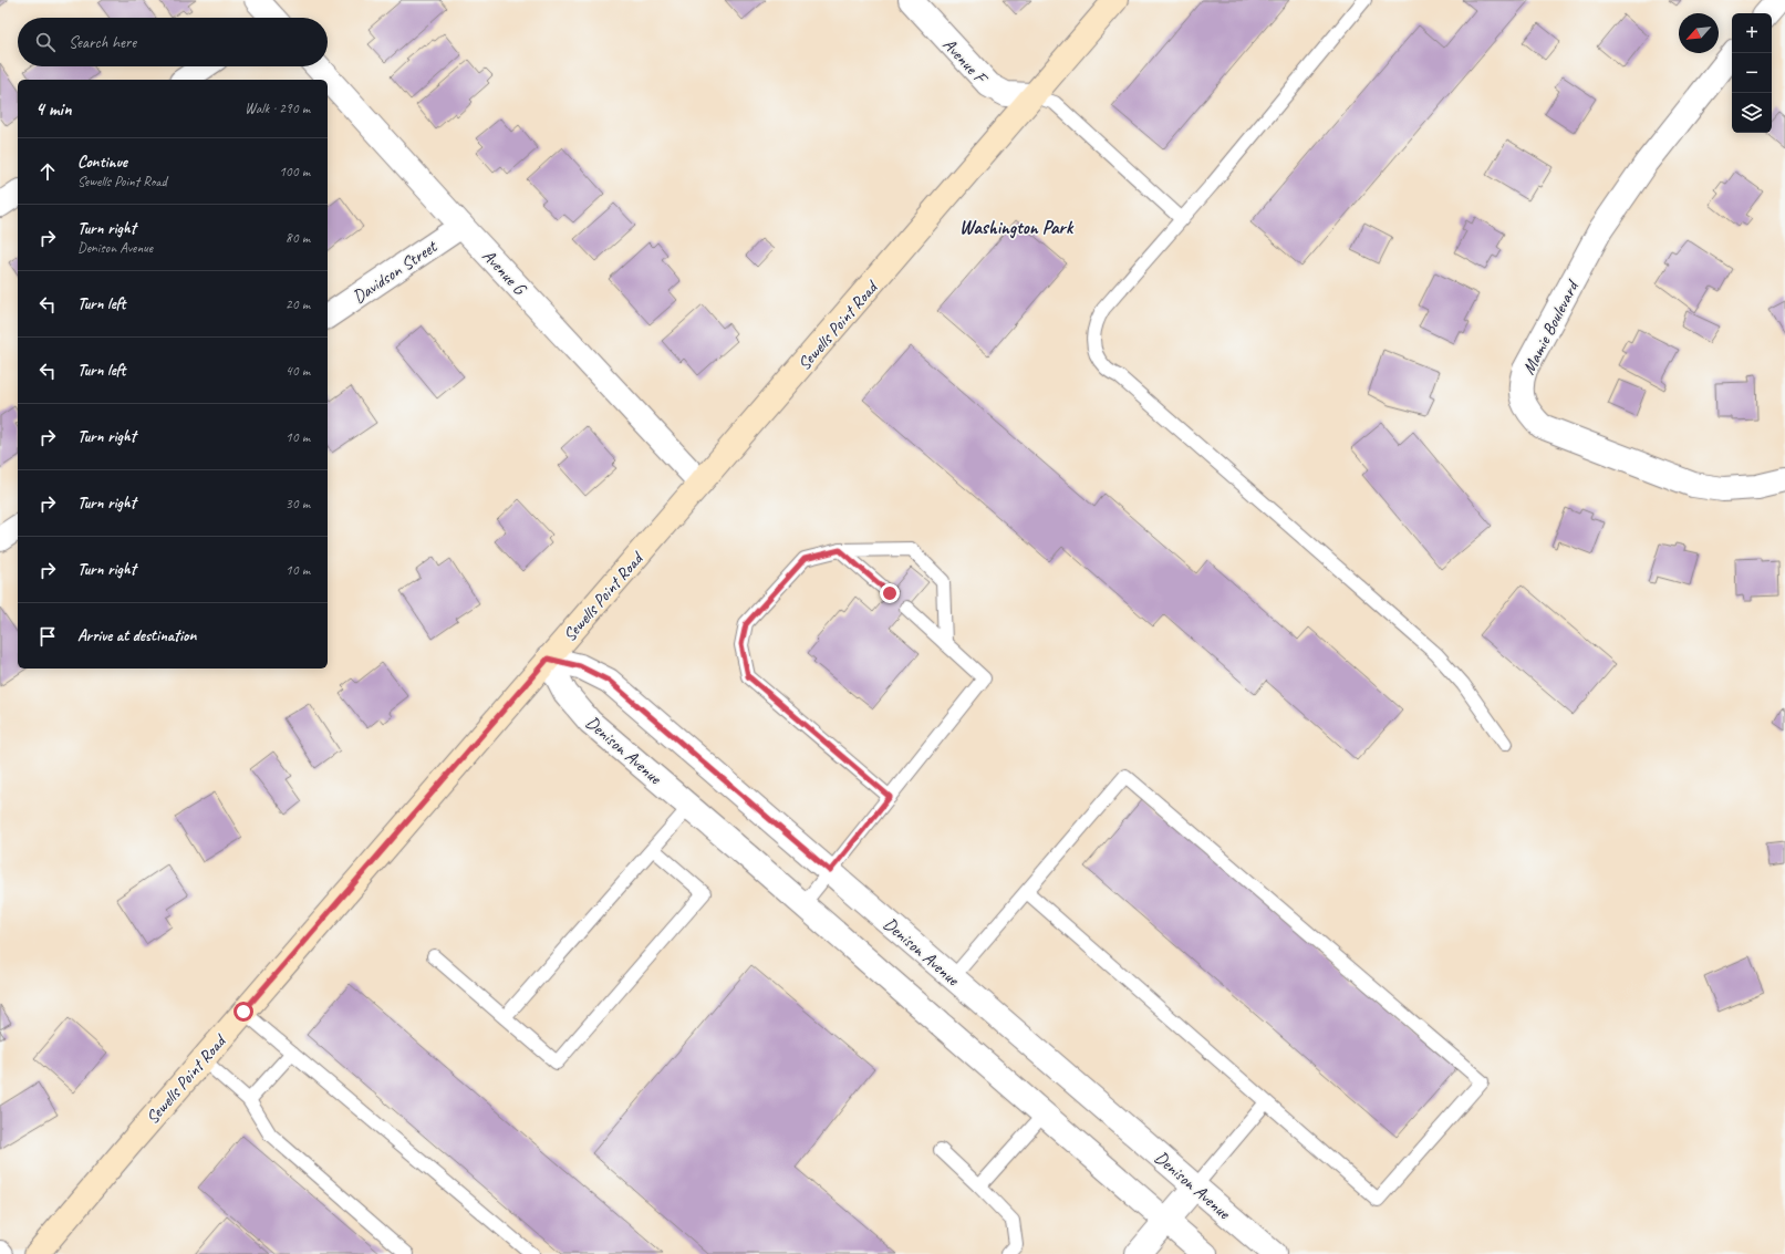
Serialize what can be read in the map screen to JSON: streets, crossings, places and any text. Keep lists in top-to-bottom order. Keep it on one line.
{"streets":{"main road":["Sewells Point Road"],"street":["Avenue F","Davidson Street","Avenue G","Mamie Boulevard","Denison Avenue"]},"crossings":[["Avenue F","Sewells Point Road"],["Davidson Street","Avenue G"],["Avenue G","Sewells Point Road"],["Sewells Point Road","Denison Avenue"]],"districts":["Washington Park"],"north":"bottom left","page":{"map_buttons":["+","−"],"search":"Search here","heading":["4 min","Walk · 290 m"],"list":[["Continue","Sewells Point Road","100 m"],["Turn right","Denison Avenue","80 m"],["Turn left","20 m"],["Turn left","40 m"],["Turn right","10 m"],["Turn right","30 m"],["Turn right","10 m"],"Arrive at destination"]}}
